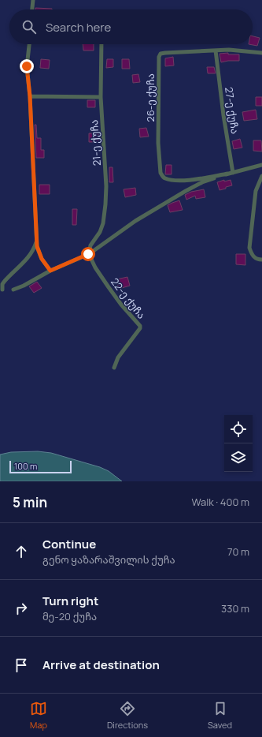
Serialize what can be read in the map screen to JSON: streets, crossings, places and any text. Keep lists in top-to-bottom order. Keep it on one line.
{"streets":{"street":["26-ე ქუჩა","27-ე ქუჩა","21-ე ქუჩა","22-ე ქუჩა"]},"crossings":[["26-ე ქუჩა","27-ე ქუჩა"],["21-ე ქუჩა","22-ე ქუჩა"]],"scale_bar":"100 m","page":{"search":"Search here","scale":"100 m","heading":["5 min","Walk · 400 m"],"list":[["Continue","გენო ყაზარაშვილის ქუჩა","70 m"],["Turn right","მე-20 ქუჩა","330 m"],"Arrive at destination"],"nav":["Map","Directions","Saved"]}}
